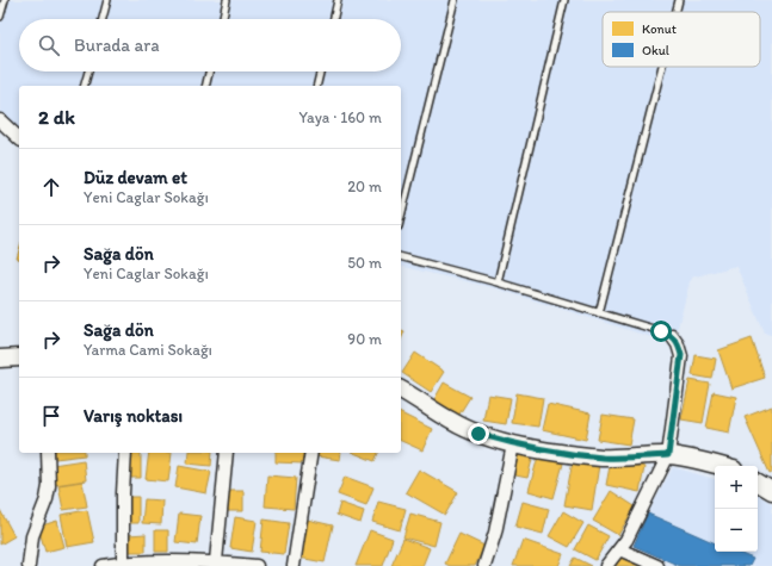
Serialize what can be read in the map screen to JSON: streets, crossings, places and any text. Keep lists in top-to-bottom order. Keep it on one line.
{"legend":["Konut","Okul"],"page":{"search":"Burada ara","heading":["2 dk","Yaya · 160 m"],"list":[["Düz devam et","Yeni Caglar Sokağı","20 m"],["Sağa dön","Yeni Caglar Sokağı","50 m"],["Sağa dön","Yarma Cami Sokağı","90 m"],"Varış noktası"],"map_buttons":["+","−"]}}
